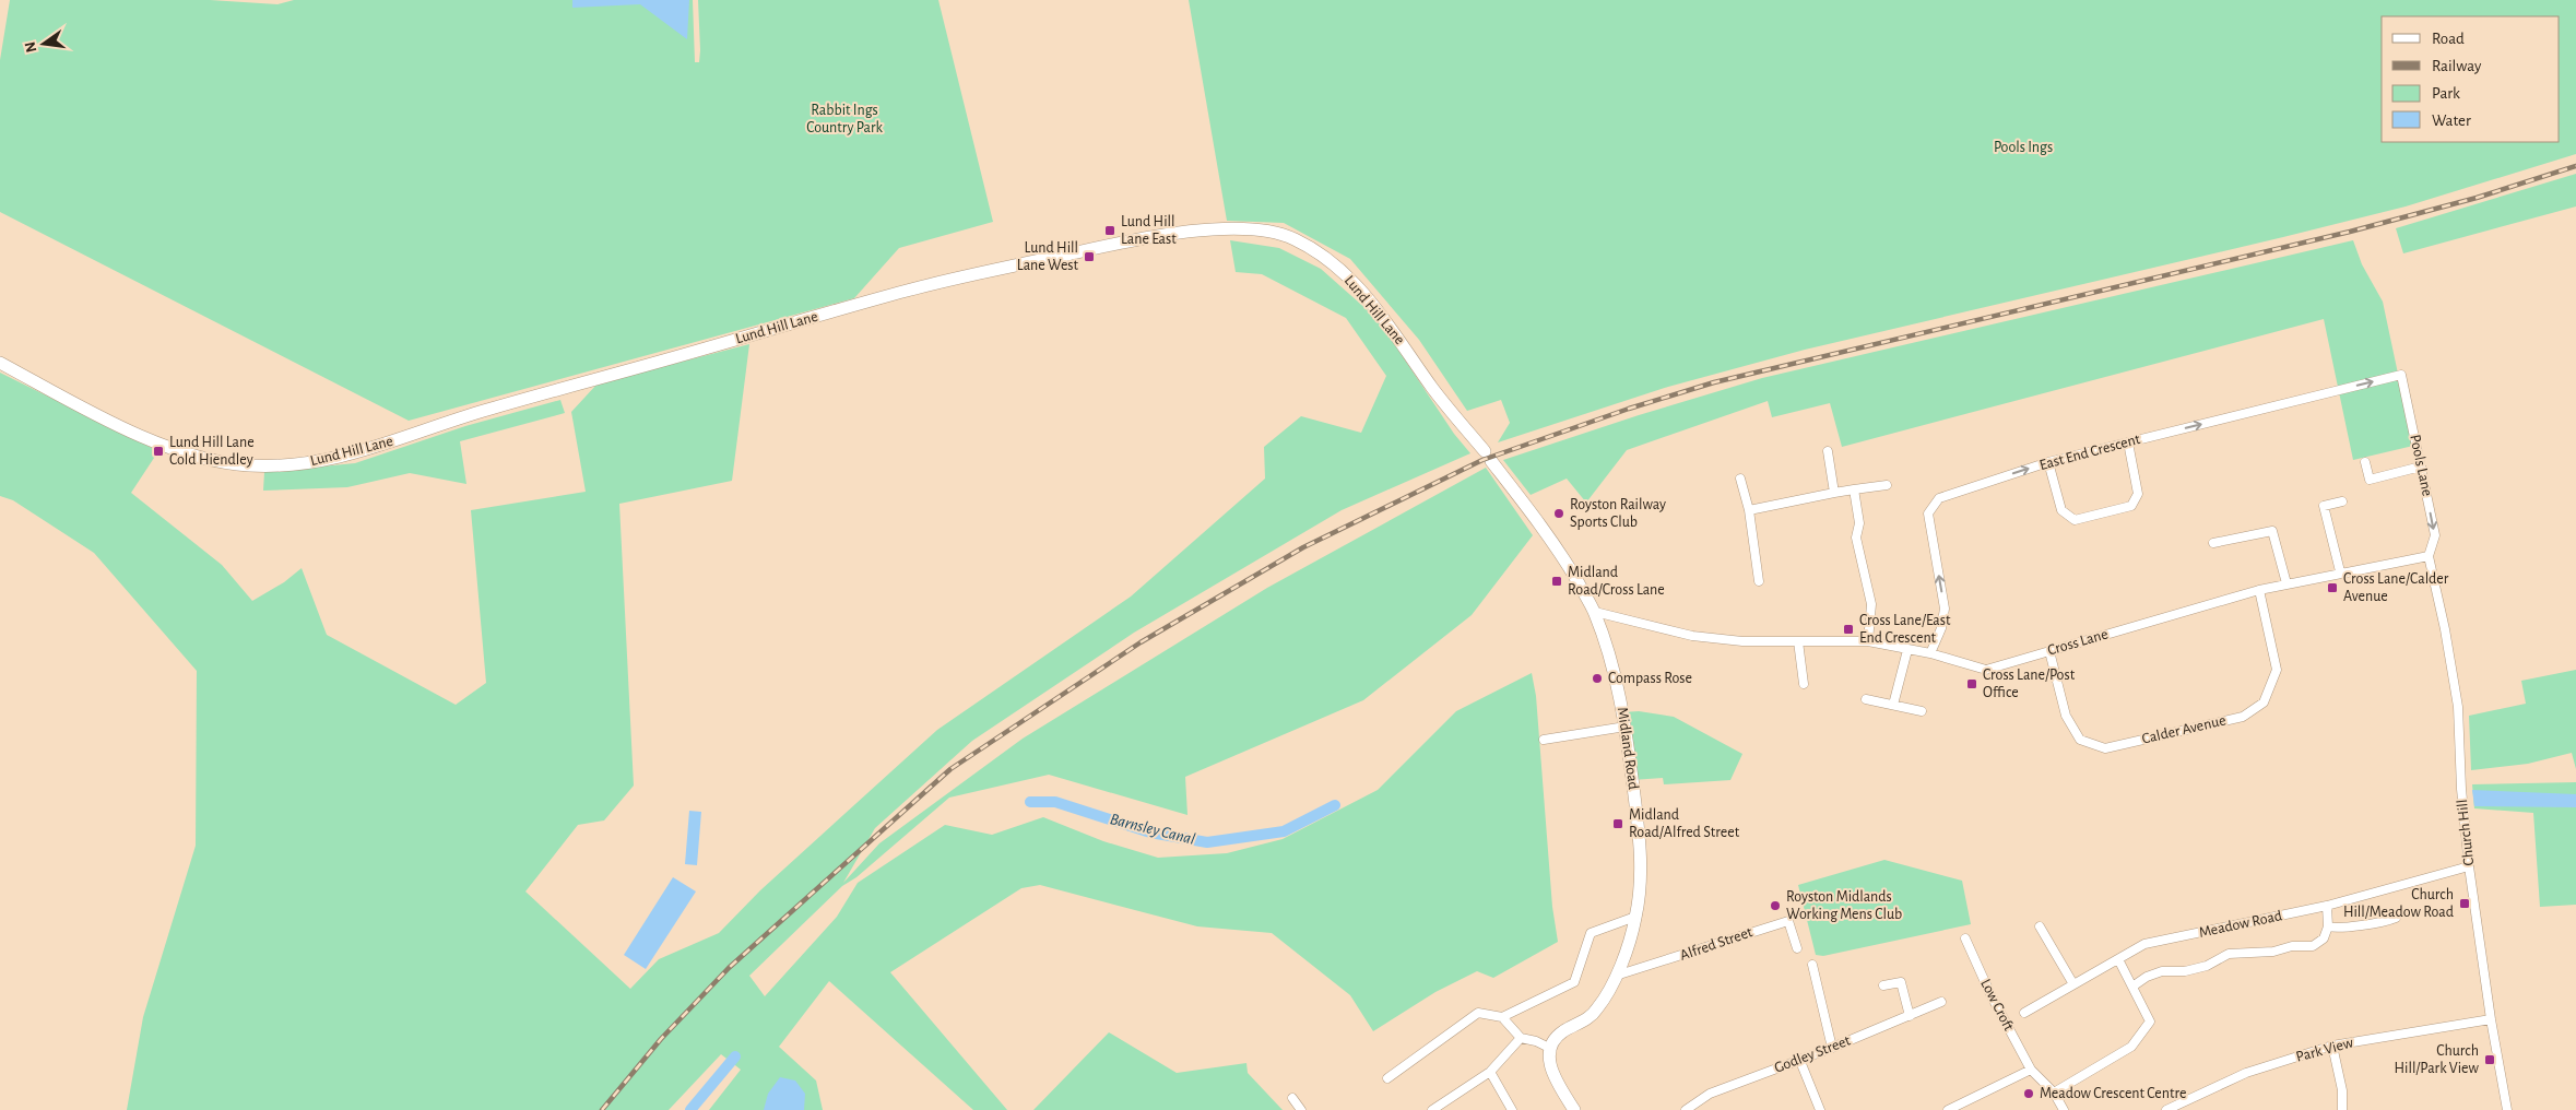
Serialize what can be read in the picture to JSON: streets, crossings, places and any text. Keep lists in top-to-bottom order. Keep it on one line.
{"streets":{"main road":["Lund Hill Lane","Midland Road"],"street":["East End Crescent","Pools Lane","Cross Lane","Calder Avenue","Church Hill","Meadow Road","Alfred Street","Low Croft","Park View","Godley Street"]},"crossings":[["Lund Hill Lane","Cross Lane"],["Lund Hill Lane","Midland Road"],["East End Crescent","Pools Lane"],["East End Crescent","Cross Lane"],["Pools Lane","Cross Lane"],["Pools Lane","Church Hill"],["Cross Lane","Calder Avenue"],["Cross Lane","Midland Road"],["Cross Lane","Church Hill"],["Midland Road","Alfred Street"],["Church Hill","Meadow Road"],["Church Hill","Park View"]],"one_way":["East End Crescent","Pools Lane"],"water":["Barnsley Canal"],"parks":["Rabbit Ings Country Park","Pools Ings"],"places":{"transit":["Lund Hill Lane East","Lund Hill Lane West","Lund Hill Lane Cold Hiendley","Midland Road/Cross Lane","Cross Lane/Calder Avenue","Cross Lane/East End Crescent","Cross Lane/Post Office","Midland Road/Alfred Street","Church Hill/Meadow Road","Church Hill/Park View"],"other":["Royston Railway Sports Club","Compass Rose","Royston Midlands Working Mens Club","Meadow Crescent Centre"]},"legend":["Road","Railway","Park","Water"],"north":"left"}
